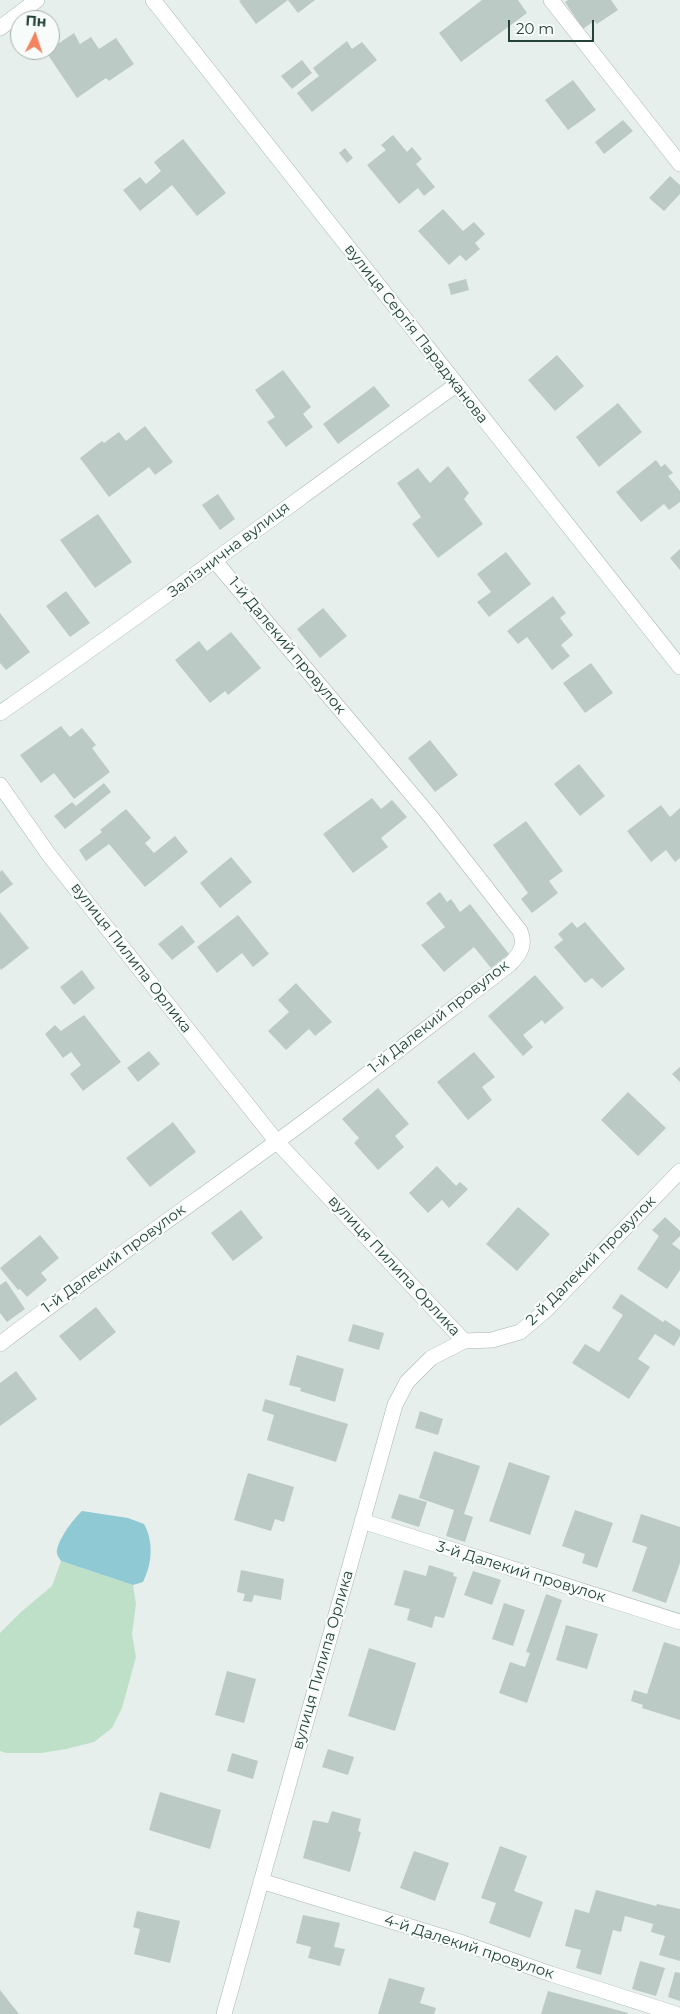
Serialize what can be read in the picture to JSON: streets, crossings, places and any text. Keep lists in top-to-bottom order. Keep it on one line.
{"streets":{"street":["вулиця Сергія Параджанова","Залізнична вулиця","1-й Далекий провулок","вулиця Пилипа Орлика","2-й Далекий провулок","3-й Далекий провулок","4-й Далекий провулок"]},"crossings":[["вулиця Сергія Параджанова","Залізнична вулиця"],["Залізнична вулиця","1-й Далекий провулок"],["1-й Далекий провулок","вулиця Пилипа Орлика"],["вулиця Пилипа Орлика","2-й Далекий провулок"],["вулиця Пилипа Орлика","3-й Далекий провулок"],["вулиця Пилипа Орлика","4-й Далекий провулок"]],"scale_bar":"20 m","north":"top"}
